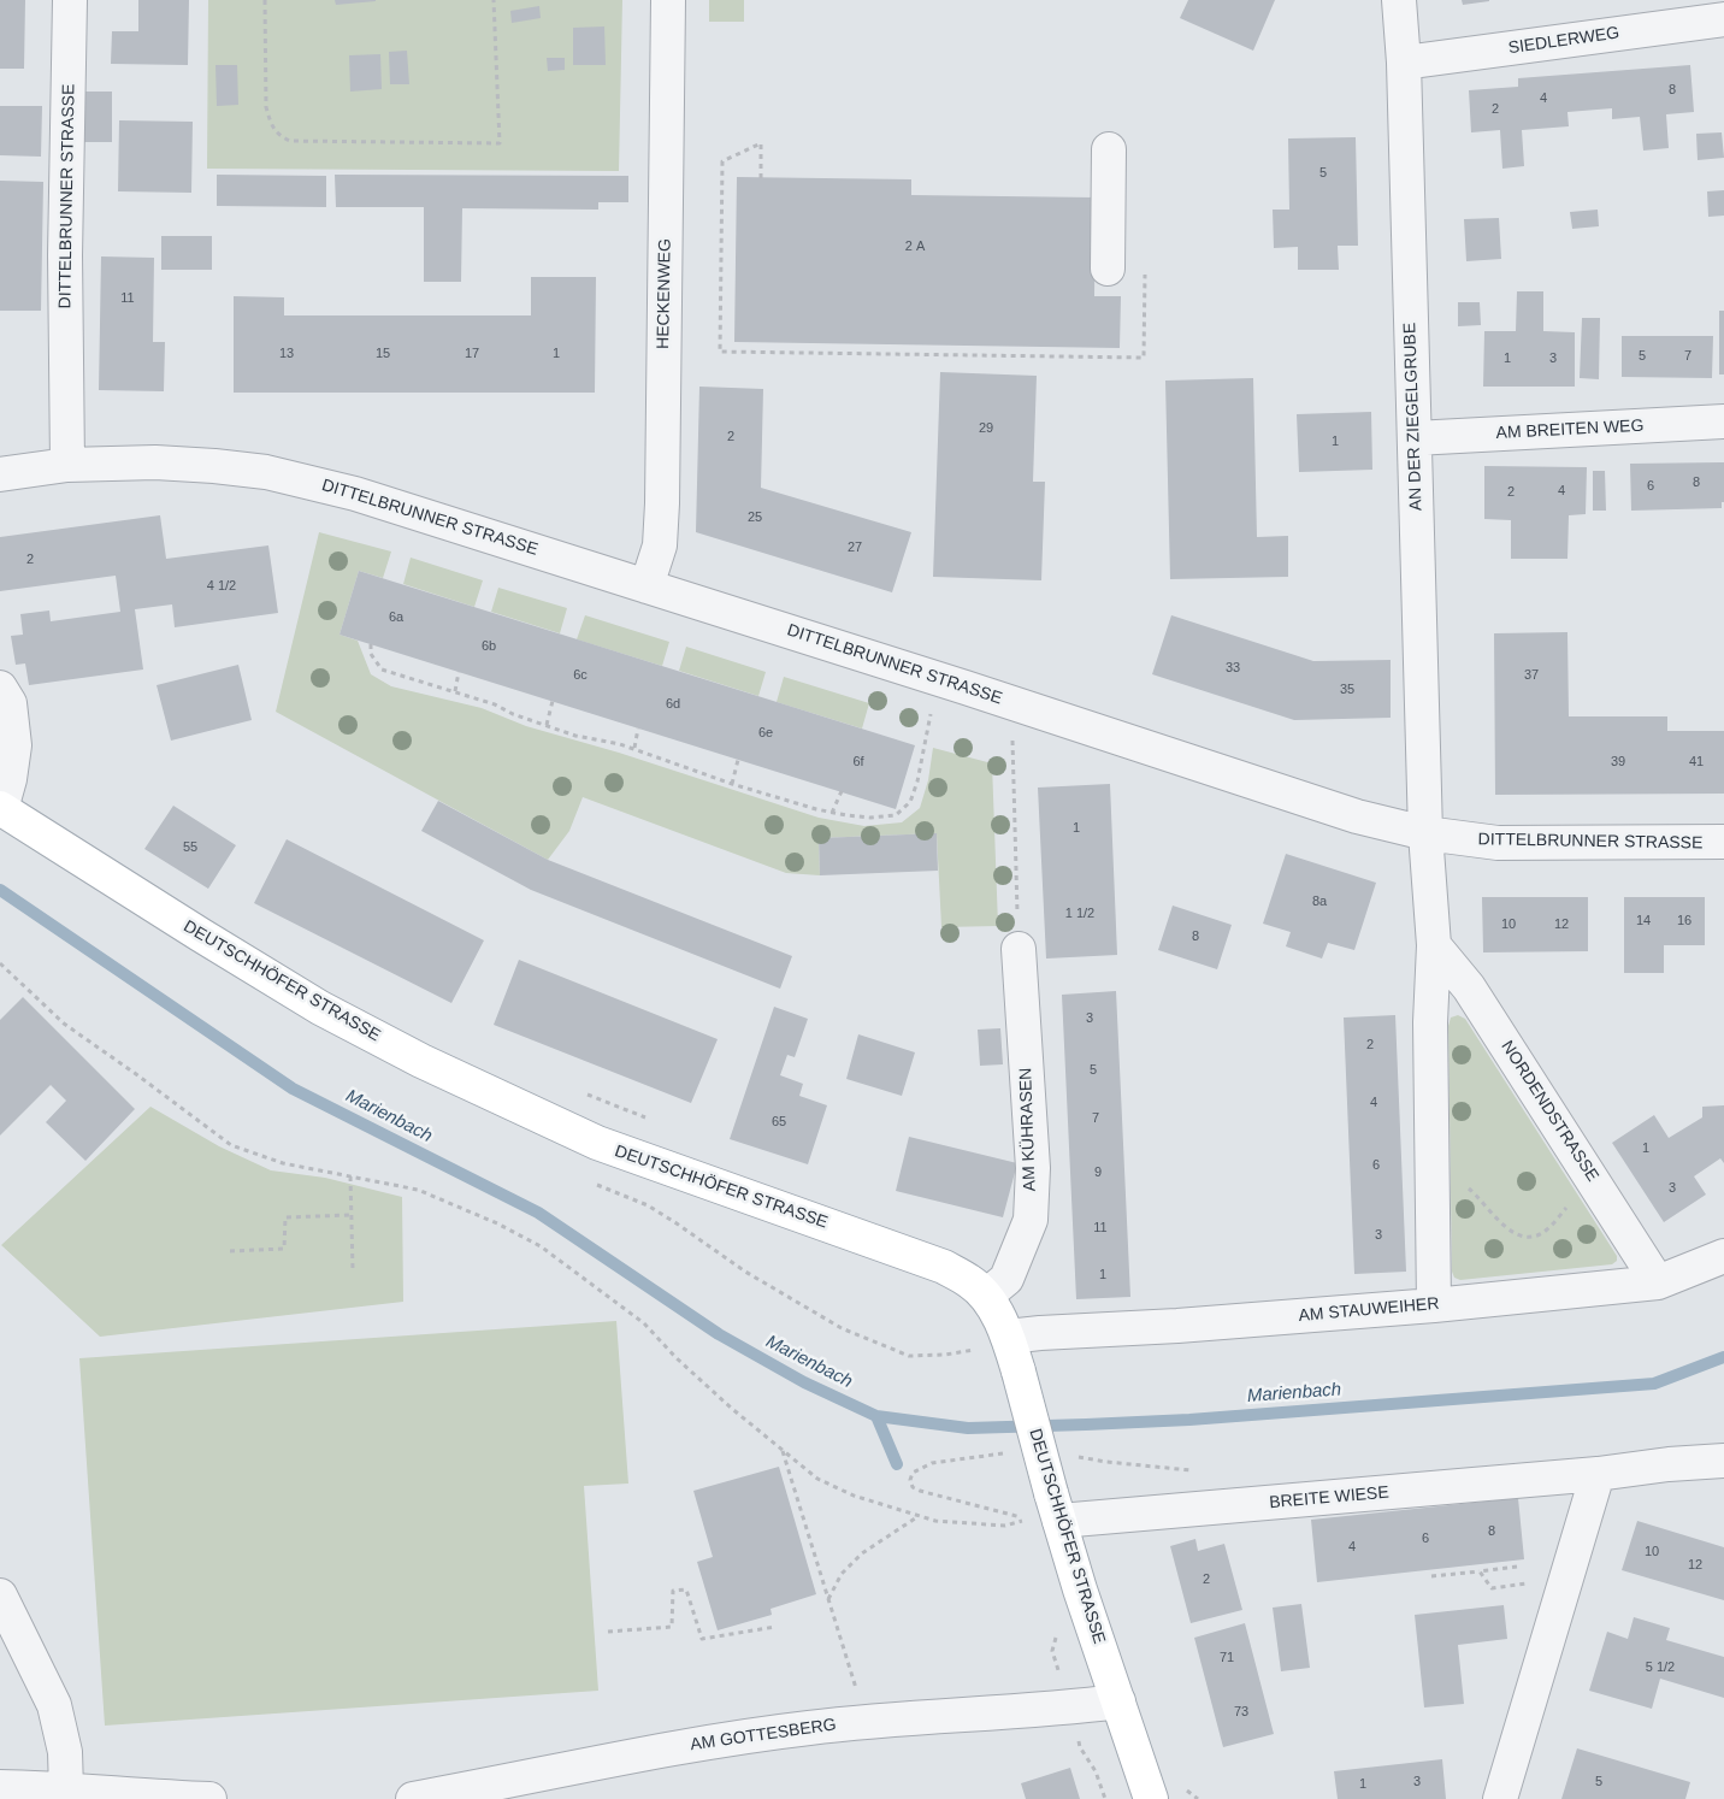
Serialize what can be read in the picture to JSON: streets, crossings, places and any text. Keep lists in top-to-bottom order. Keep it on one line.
{"streets":{"main road":["DEUTSCHHÖFER STRASSE"],"street":["SIEDLERWEG","DITTELBRUNNER STRASSE","HECKENWEG","AN DER ZIEGELGRUBE","AM BREITEN WEG","NORDENDSTRASSE","AM KÜHRASEN","AM STAUWEIHER","BREITE WIESE","AM GOTTESBERG"]},"crossings":[["SIEDLERWEG","AN DER ZIEGELGRUBE"],["DITTELBRUNNER STRASSE","HECKENWEG"],["DITTELBRUNNER STRASSE","AN DER ZIEGELGRUBE"],["AN DER ZIEGELGRUBE","AM BREITEN WEG"],["DEUTSCHHÖFER STRASSE","AM KÜHRASEN"],["DEUTSCHHÖFER STRASSE","AM STAUWEIHER"],["DEUTSCHHÖFER STRASSE","BREITE WIESE"],["DEUTSCHHÖFER STRASSE","AM GOTTESBERG"],["NORDENDSTRASSE","AM STAUWEIHER"]],"water":["Marienbach"],"house_numbers":["8","4","2","5","2 A","11","13","15","17","1","5","7","1","3","29","2","1","8","6","4","2","25","27","2","4 1/2","6a","6b","33","6c","37","35","6d","6e","6f","39","41","1","55","8a","1 1/2","14","16","10","12","8","3","2","5","4","7","65","1","6","9","3","11","3","1","8","6","4","10","12","2","71","5 1/2","73","3","5","1"]}
